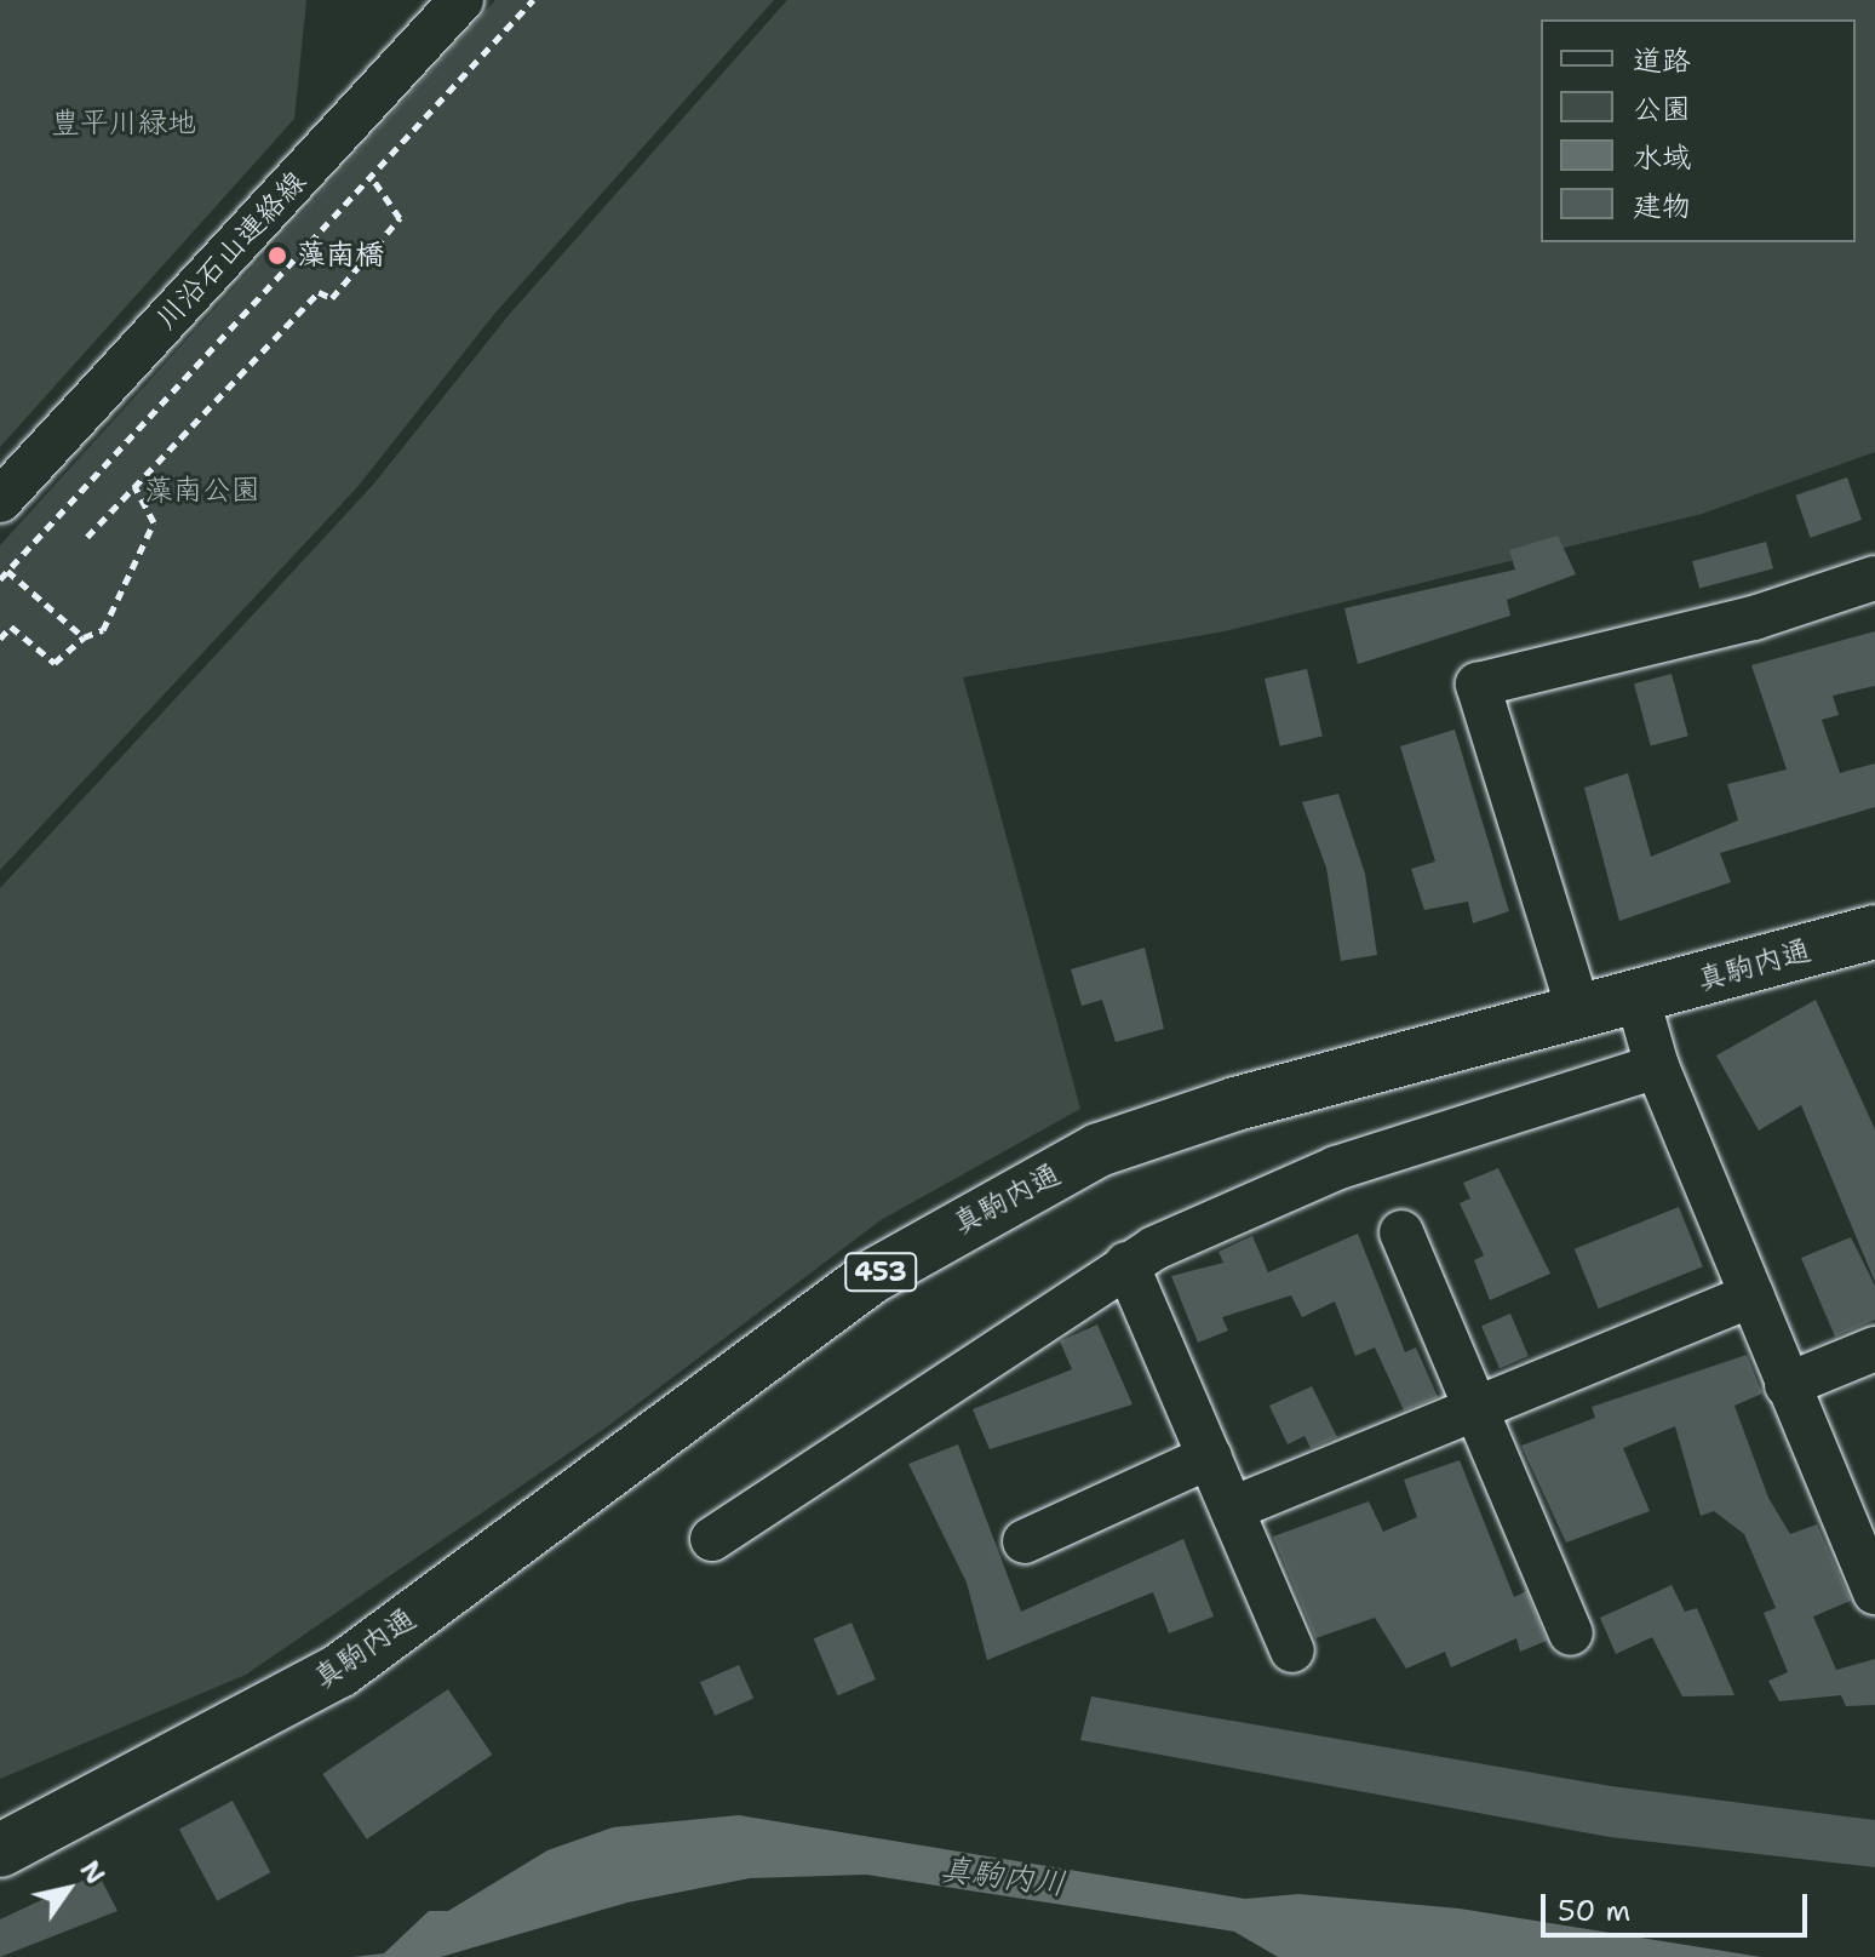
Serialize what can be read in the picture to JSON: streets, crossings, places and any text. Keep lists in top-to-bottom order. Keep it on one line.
{"streets":{"highway":["真駒内通","453"],"street":["川沿石山連絡線"]},"water":["真駒内川"],"parks":["豊平川緑地","藻南公園"],"places":["藻南橋"],"legend":["道路","公園","水域","建物"],"scale_bar":"50 m","north":"top right"}
